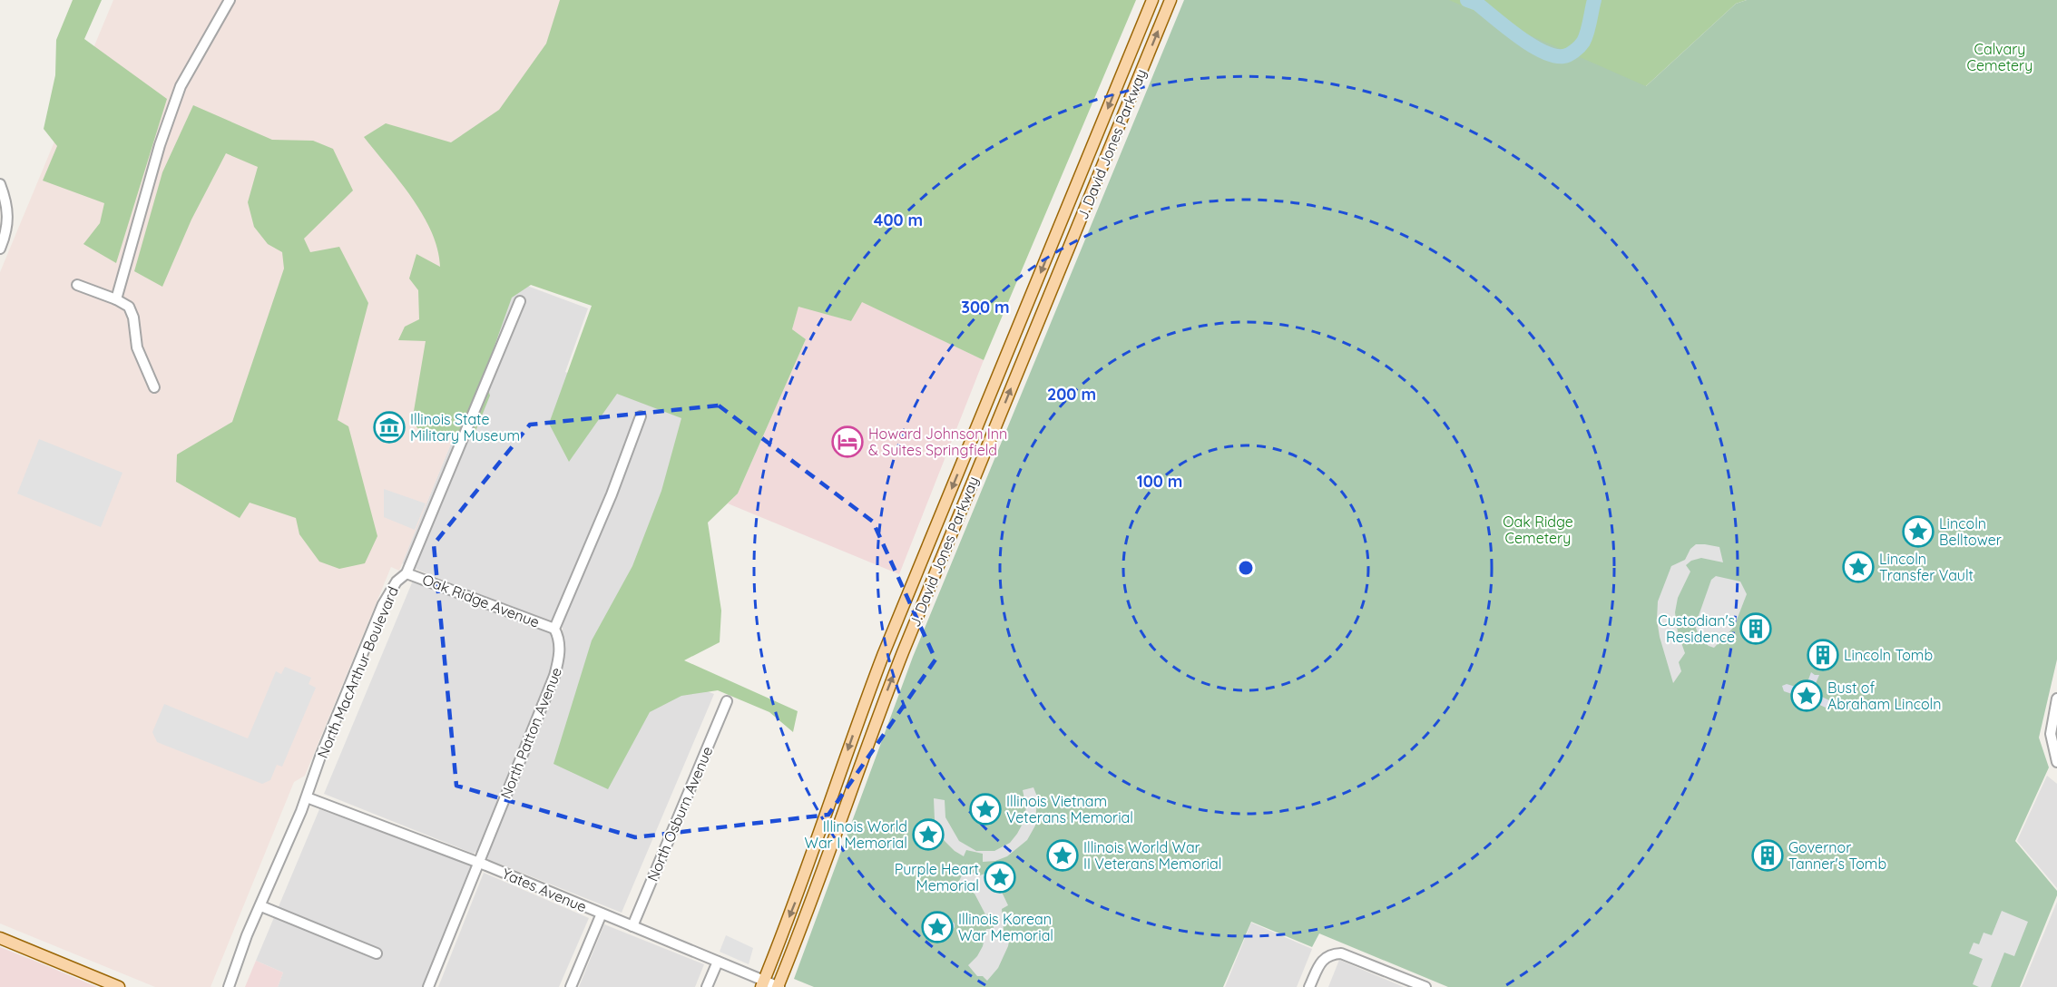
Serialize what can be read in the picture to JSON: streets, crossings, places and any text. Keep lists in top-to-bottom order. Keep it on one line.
{"streets":{"main road":["J. David Jones Parkway"],"street":["Oak Ridge Avenue","North MacArthur Boulevard","North Patton Avenue","North Osburn Avenue","Yates Avenue"]},"crossings":[["J. David Jones Parkway","Yates Avenue"],["Oak Ridge Avenue","North MacArthur Boulevard"],["Oak Ridge Avenue","North Patton Avenue"],["North MacArthur Boulevard","Yates Avenue"],["North Patton Avenue","Yates Avenue"],["North Osburn Avenue","Yates Avenue"]],"parks":["Calvary Cemetery","Oak Ridge Cemetery"],"places":{"museum":["Illinois State Military Museum"],"hotel":["Howard Johnson Inn & Suites Springfield"],"place":["Lincoln Belltower","Lincoln Transfer Vault","Bust of Abraham Lincoln","Illinois Vietnam Veterans Memorial","Illinois World War I Memorial","Illinois World War II Veterans Memorial","Purple Heart Memorial","Illinois Korean War Memorial"],"building":["Custodian's Residence","Lincoln Tomb","Governor Tanner's Tomb"]},"rings":["400 m","300 m","200 m","100 m"]}
